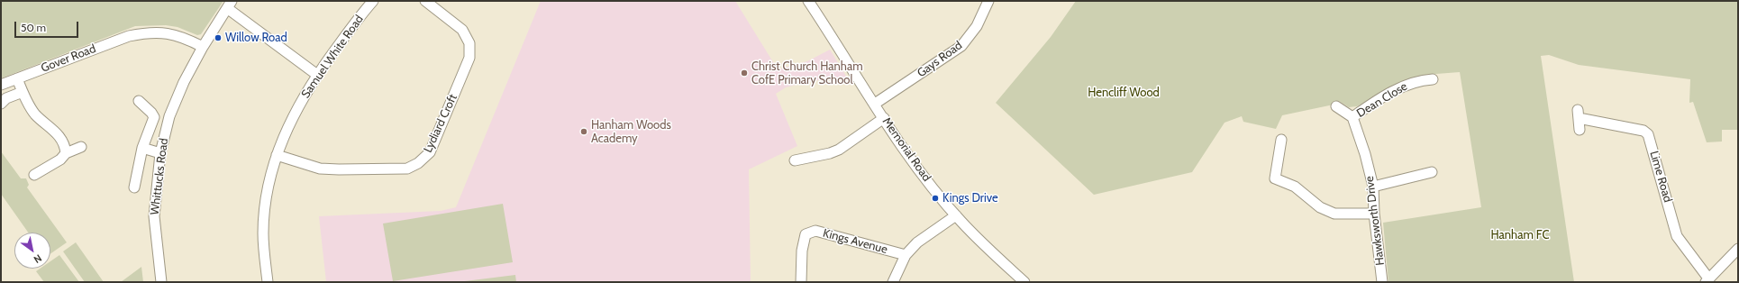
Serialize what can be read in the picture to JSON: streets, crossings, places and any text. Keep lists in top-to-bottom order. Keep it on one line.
{"streets":{"street":["Samuel White Road","Gover Road","Gays Road","Dean Close","Lydiard Croft","Memorial Road","Whittucks Road","Lime Road","Hawksworth Drive","Kings Avenue"]},"crossings":[["Samuel White Road","Lydiard Croft"],["Gover Road","Whittucks Road"],["Gays Road","Memorial Road"],["Dean Close","Hawksworth Drive"]],"parks":["Hencliff Wood","Hanham FC"],"places":["Willow Road","Christ Church Hanham CofE Primary School","Hanham Woods Academy","Kings Drive"],"scale_bar":"50 m","north":"bottom right"}
